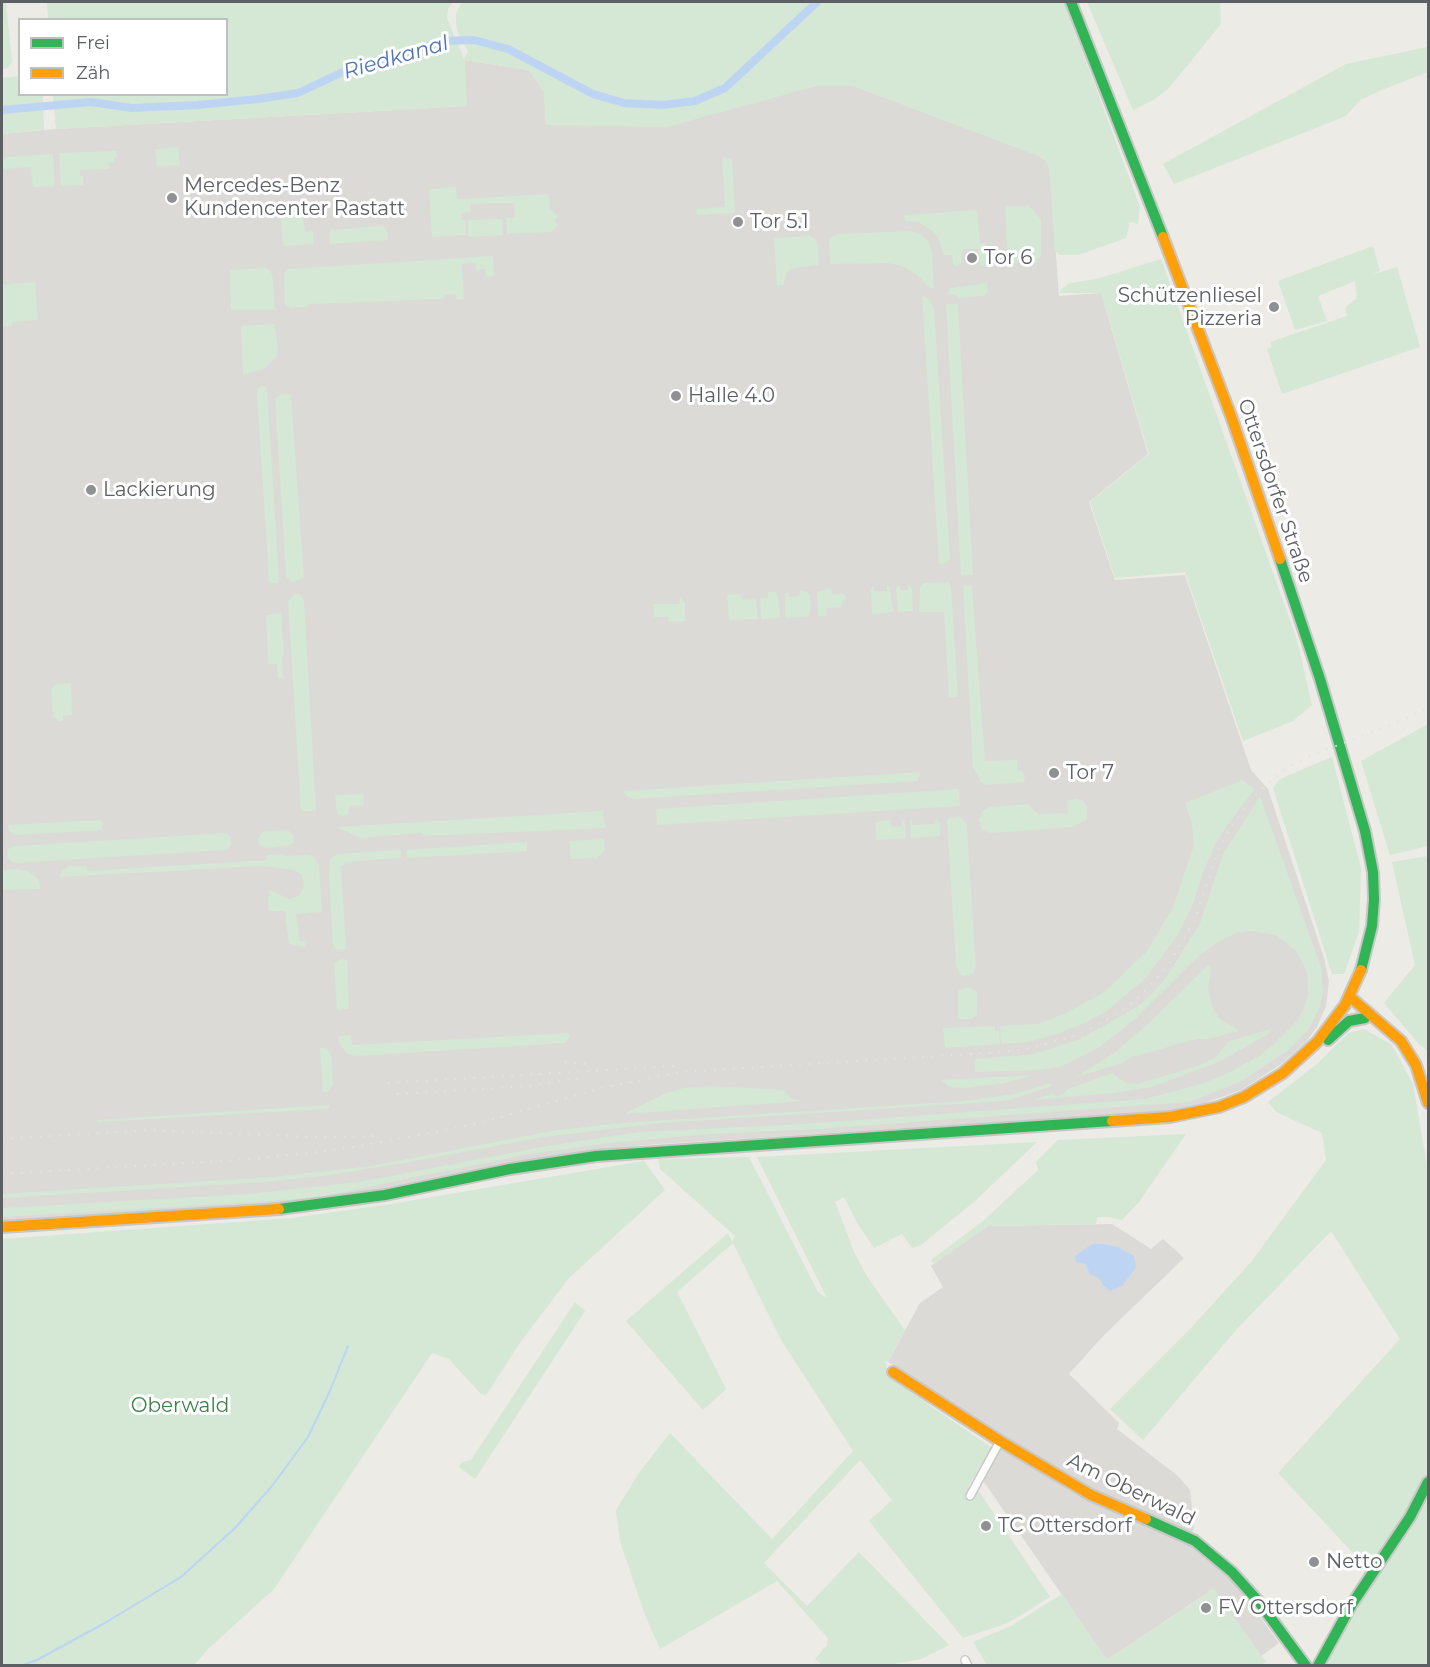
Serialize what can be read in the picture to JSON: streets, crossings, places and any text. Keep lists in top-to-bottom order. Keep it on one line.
{"streets":{"street":["Ottersdorfer Straße","Am Oberwald"]},"water":["Riedkanal"],"parks":["Oberwald"],"places":["Mercedes-Benz Kundencenter Rastatt","Tor 5.1","Tor 6","Schützenliesel Pizzeria","Halle 4.0","Lackierung","Tor 7","TC Ottersdorf","Netto","FV Ottersdorf"],"legend":["Frei","Zäh"]}
